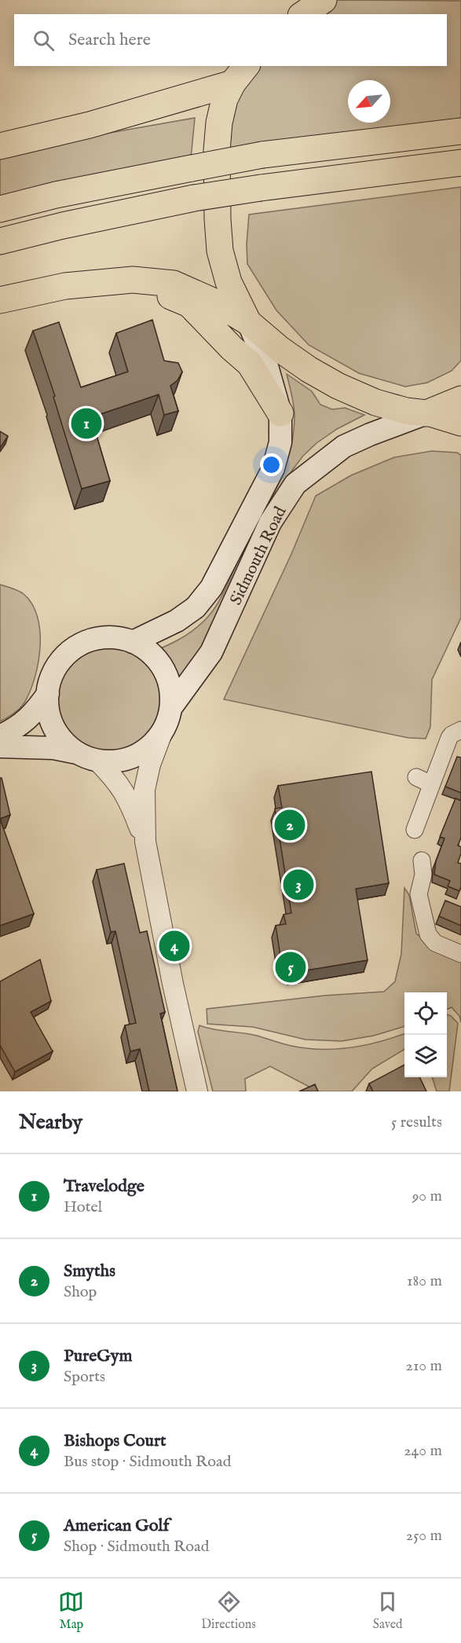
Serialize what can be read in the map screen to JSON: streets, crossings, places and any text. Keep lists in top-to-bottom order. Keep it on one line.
{"streets":{"main road":["Sidmouth Road"]},"north":"bottom left","page":{"search":"Search here","pins":["1","2","3","4","5"],"heading":["Nearby","5 results"],"list":[{"mark":"1","name":"Travelodge","note":"Hotel","value":"90 m"},{"mark":"2","name":"Smyths","note":"Shop","value":"180 m"},{"mark":"3","name":"PureGym","note":"Sports","value":"210 m"},{"mark":"4","name":"Bishops Court","note":"Bus stop · Sidmouth Road","value":"240 m"},{"mark":"5","name":"American Golf","note":"Shop · Sidmouth Road","value":"250 m"}],"nav":["Map","Directions","Saved"]}}
